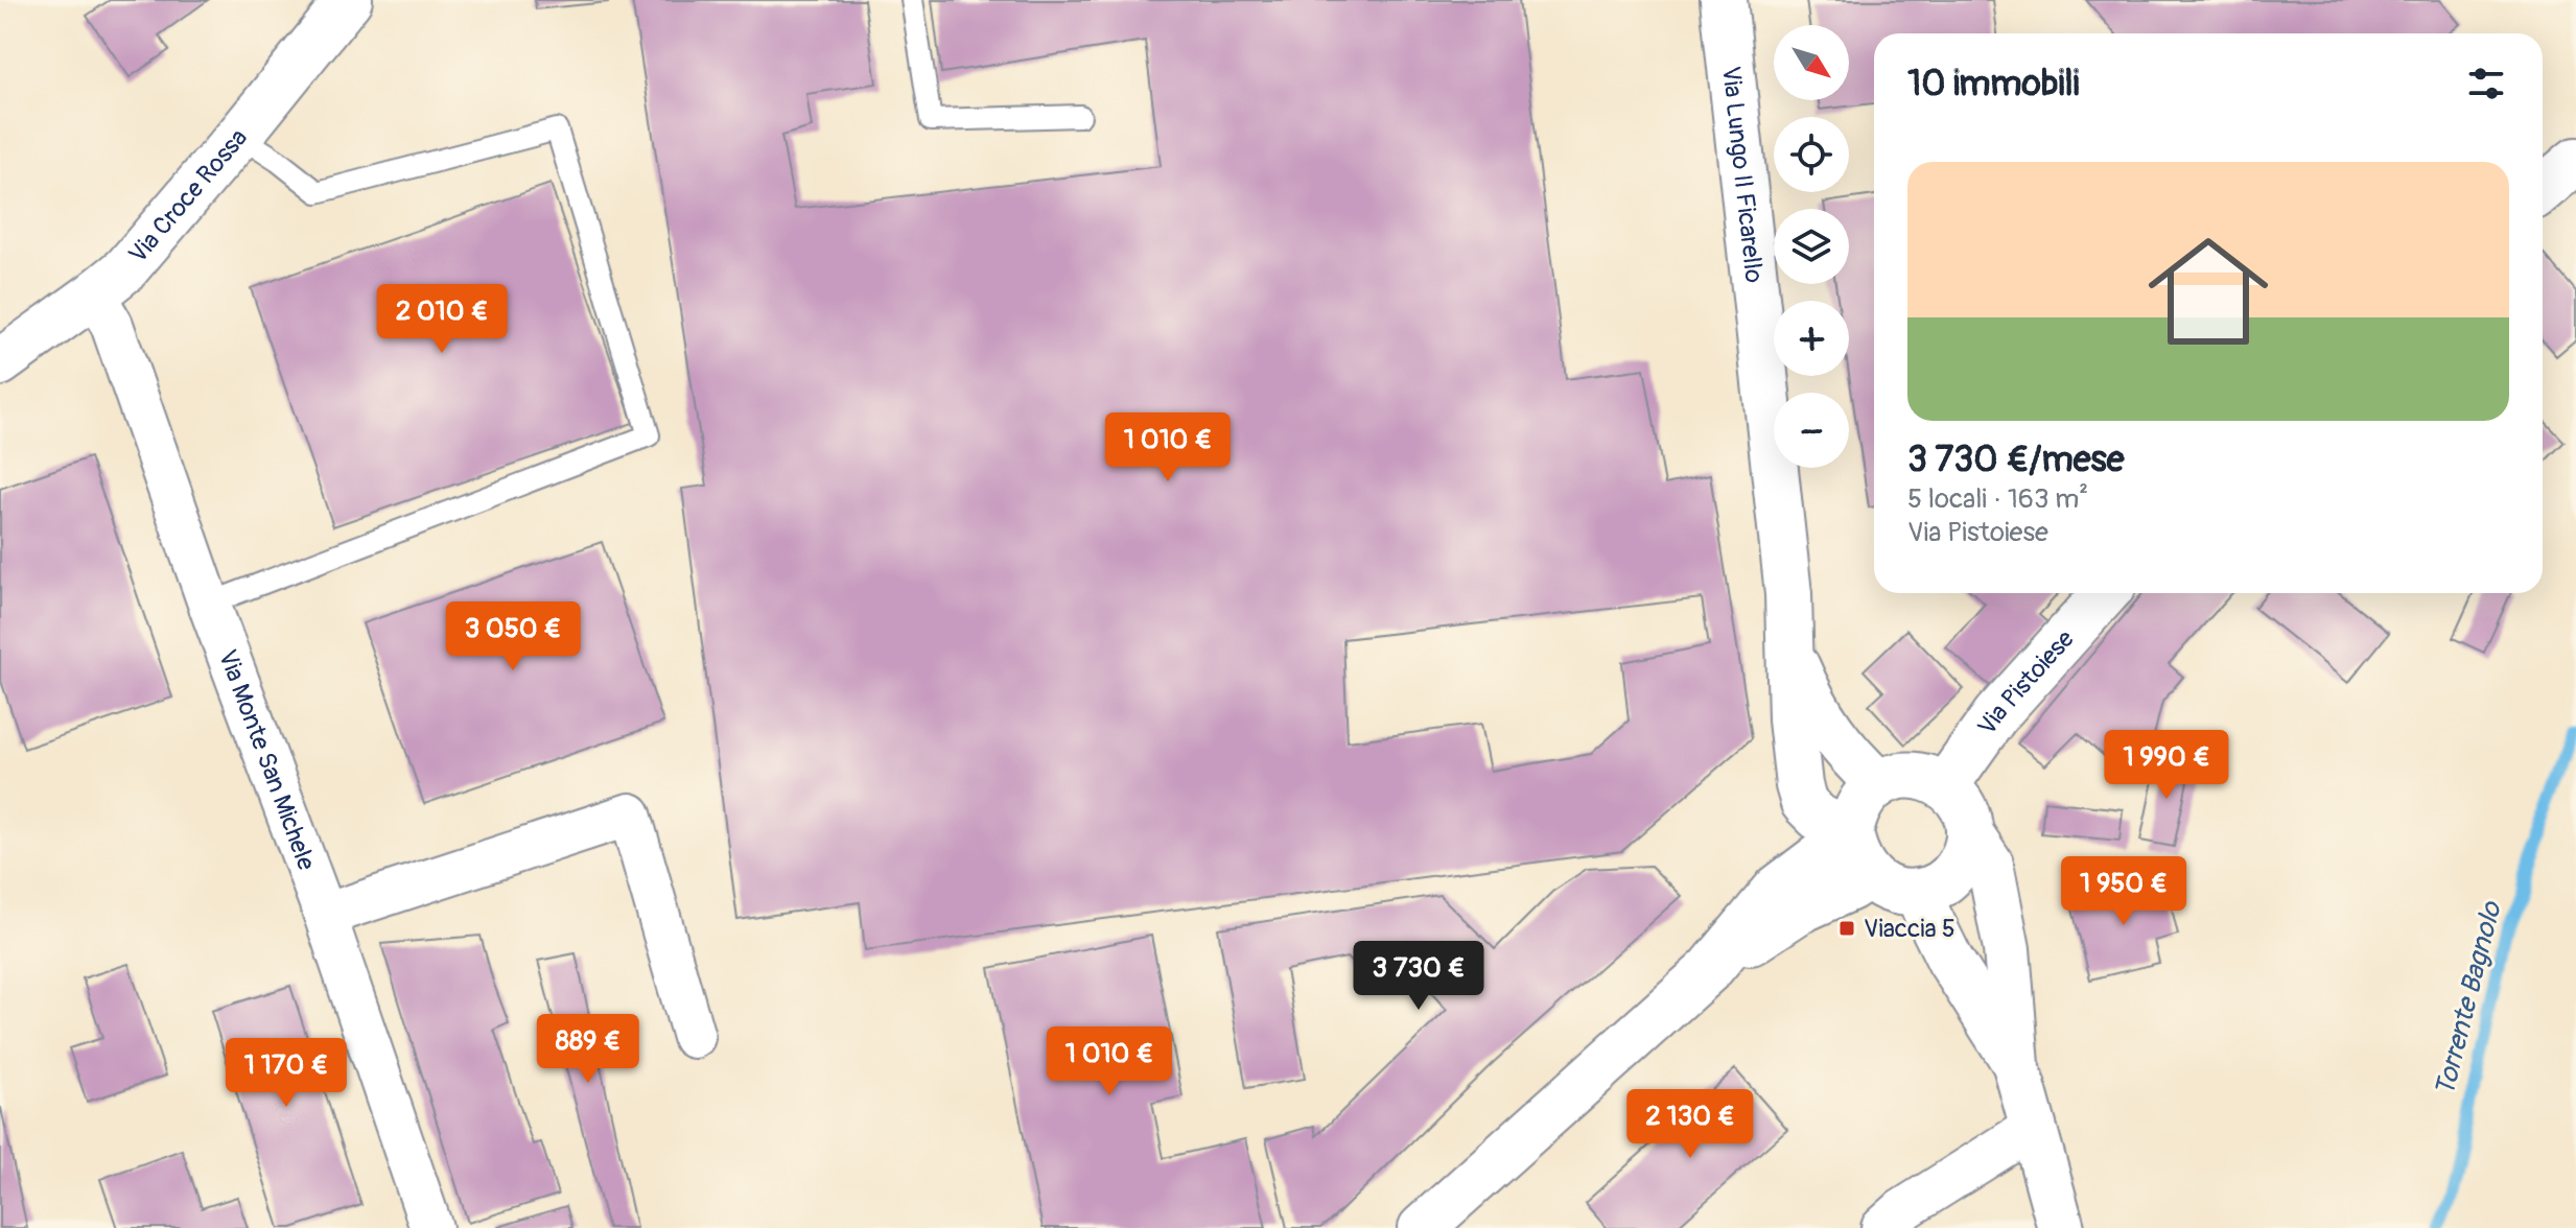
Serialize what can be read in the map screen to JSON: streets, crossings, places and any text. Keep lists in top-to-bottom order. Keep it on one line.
{"streets":{"street":["Via Lungo Il Ficarello","Via Croce Rossa","Via Pistoiese","Via Monte San Michele"]},"crossings":[["Via Lungo Il Ficarello","Via Pistoiese"],["Via Croce Rossa","Via Monte San Michele"]],"water":["Torrente Bagnolo"],"places":{"transit":["Viaccia 5"]},"north":"bottom right","page":{"map_buttons":["+","−"],"heading":"10 immobili","list":[{"name":"3 730 €/mese","note":"5 locali · 163 m² · Via Pistoiese"}],"price":["2 010 €","1 010 €","3 050 €","1 990 €","1 950 €","3 730 €","889 €","1 010 €","1 170 €","2 130 €"]}}
